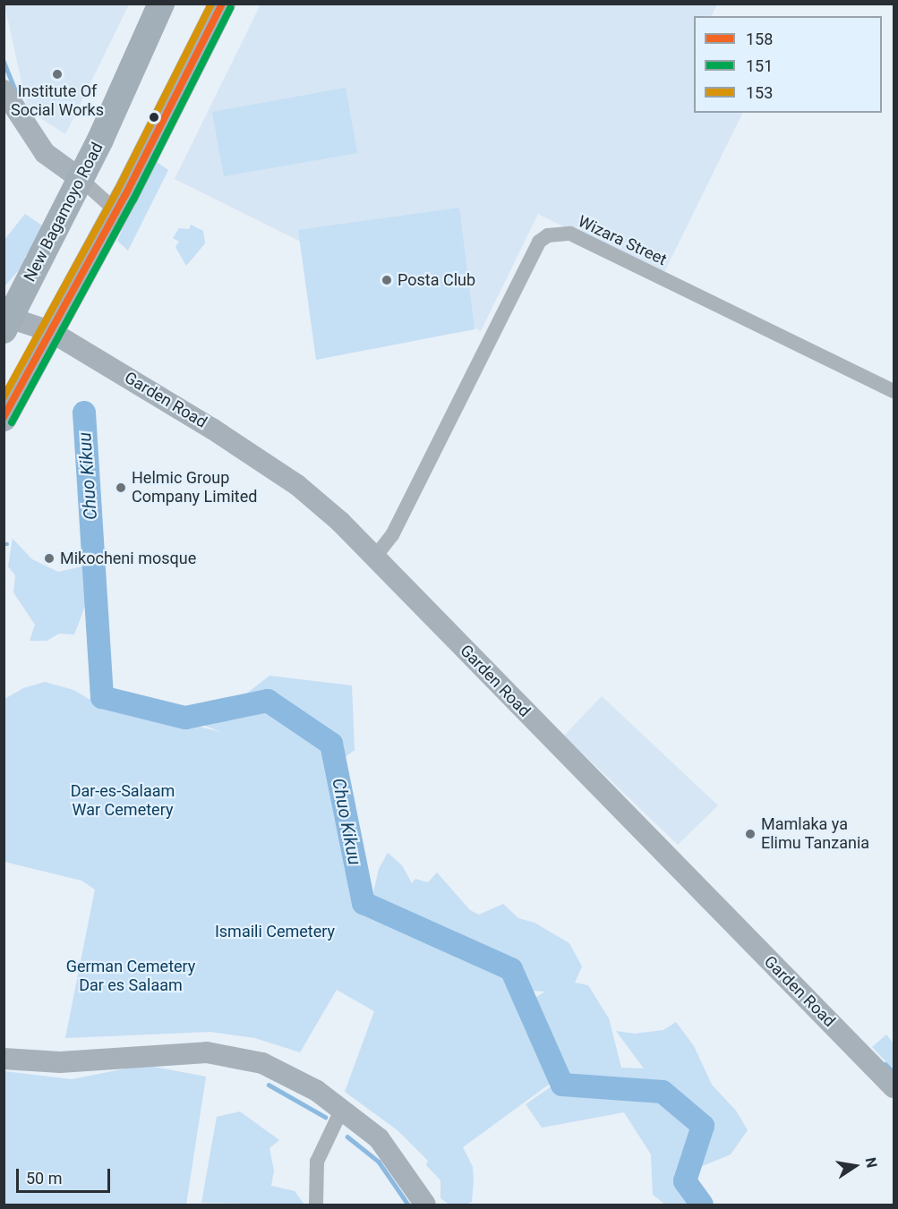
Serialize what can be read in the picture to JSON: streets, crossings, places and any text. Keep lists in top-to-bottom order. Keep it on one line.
{"streets":{"highway":["New Bagamoyo Road"],"street":["Wizara Street","Garden Road"]},"crossings":[["New Bagamoyo Road","Garden Road"],["Wizara Street","Garden Road"]],"water":["Chuo Kikuu"],"parks":["Dar-es-Salaam War Cemetery","Ismaili Cemetery","German Cemetery Dar es Salaam"],"places":["Institute Of Social Works","Posta Club","Helmic Group Company Limited","Mikocheni mosque","Mamlaka ya Elimu Tanzania"],"lines":["transit line 158","transit line 153","transit line 151"],"legend":["158","151","153"],"scale_bar":"50 m","north":"right"}
